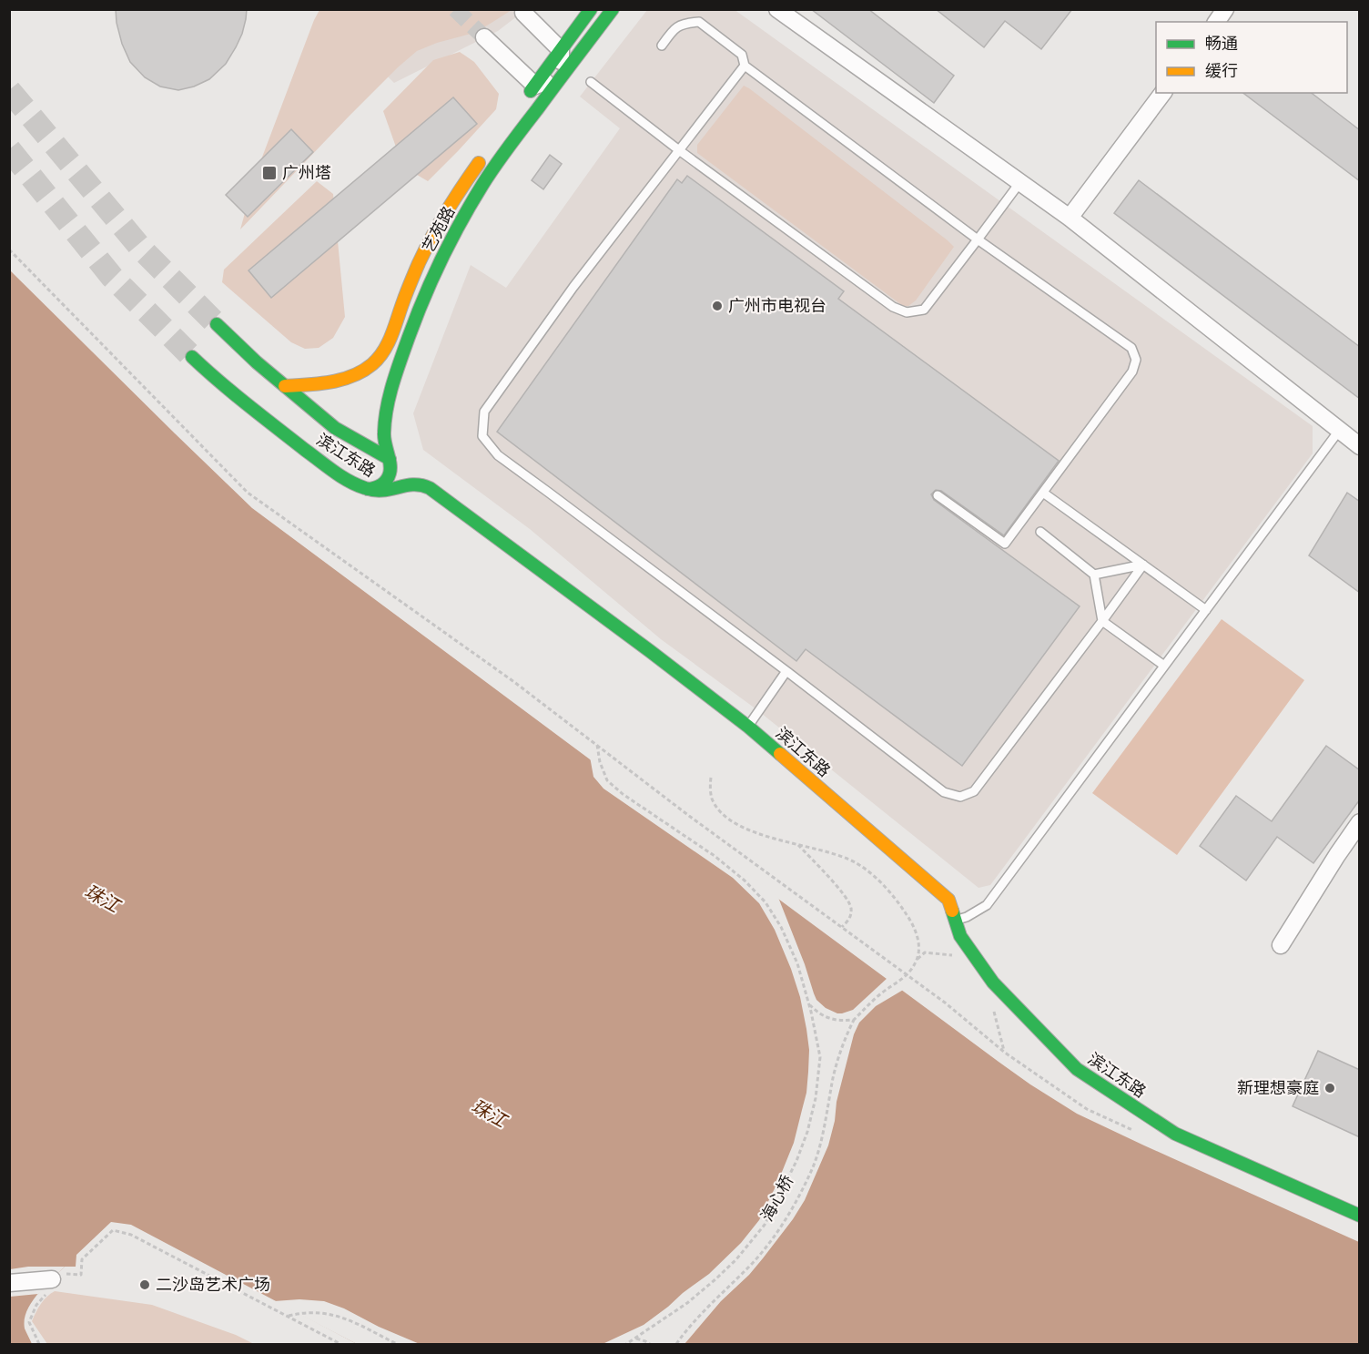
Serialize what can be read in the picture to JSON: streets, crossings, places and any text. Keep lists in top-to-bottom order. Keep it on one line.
{"streets":{"street":["艺苑路","滨江东路"],"path":["海心桥"]},"crossings":[["艺苑路","滨江东路"]],"water":["珠江"],"places":{"transit":["广州塔"],"other":["广州市电视台","新理想豪庭","二沙岛艺术广场"]},"legend":["畅通","缓行"]}
